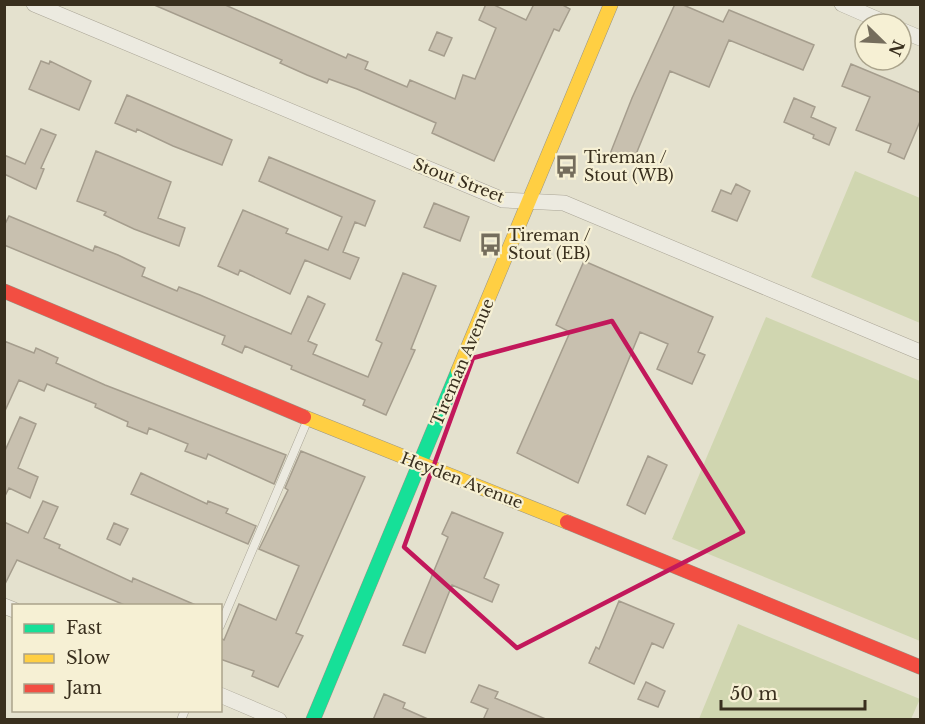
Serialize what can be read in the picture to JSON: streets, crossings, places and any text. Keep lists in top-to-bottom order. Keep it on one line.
{"streets":{"street":["Stout Street","Tireman Avenue","Heyden Avenue"]},"crossings":[["Stout Street","Tireman Avenue"],["Tireman Avenue","Heyden Avenue"]],"places":{"bus stop":["Tireman / Stout (WB)","Tireman / Stout (EB)"]},"legend":["Fast","Slow","Jam"],"scale_bar":"50 m","north":"bottom right"}
